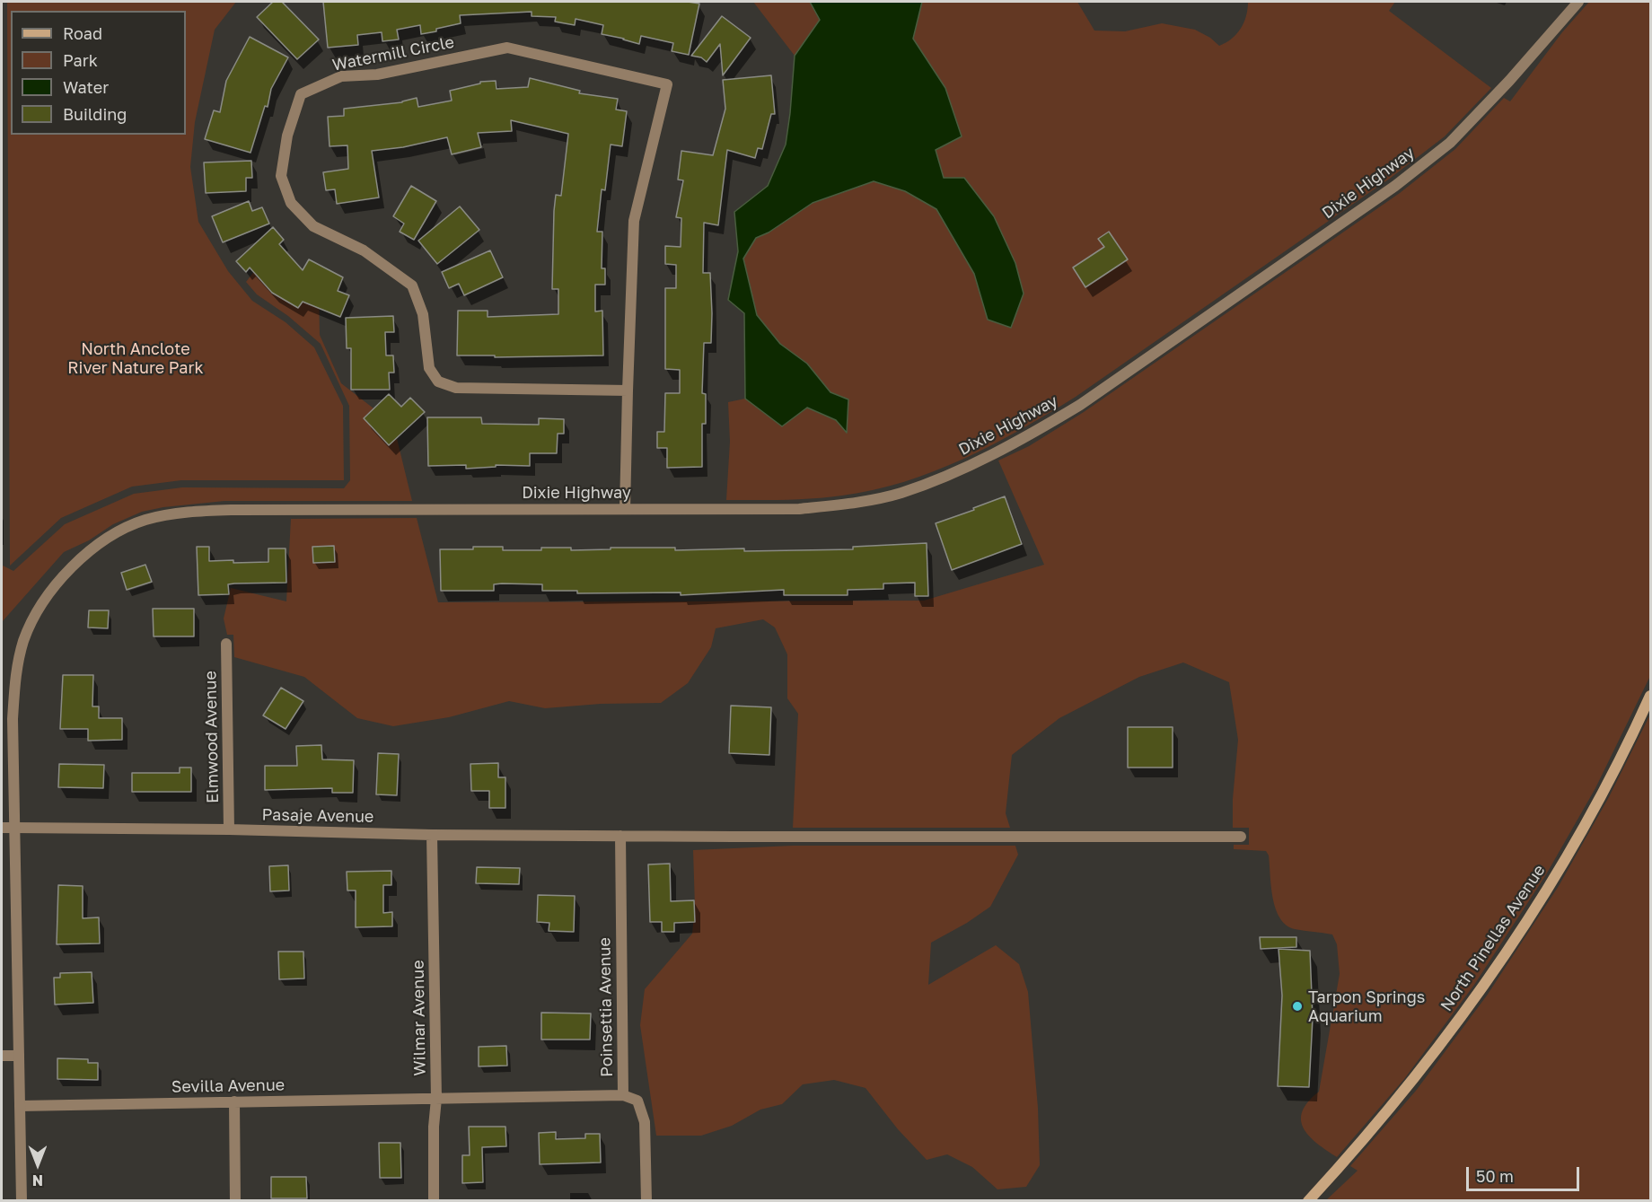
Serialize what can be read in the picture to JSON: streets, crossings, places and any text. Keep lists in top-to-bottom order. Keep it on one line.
{"streets":{"main road":["North Pinellas Avenue"],"street":["Watermill Circle","Dixie Highway","Elmwood Avenue","Pasaje Avenue","Poinsettia Avenue","Wilmar Avenue","Sevilla Avenue"]},"crossings":[["Watermill Circle","Dixie Highway"],["Dixie Highway","Pasaje Avenue"],["Dixie Highway","Sevilla Avenue"],["Elmwood Avenue","Pasaje Avenue"],["Pasaje Avenue","Poinsettia Avenue"],["Pasaje Avenue","Wilmar Avenue"],["Wilmar Avenue","Sevilla Avenue"]],"parks":["North Anclote River Nature Park"],"places":["Tarpon Springs Aquarium"],"legend":["Road","Park","Water","Building"],"scale_bar":"50 m","north":"bottom"}
